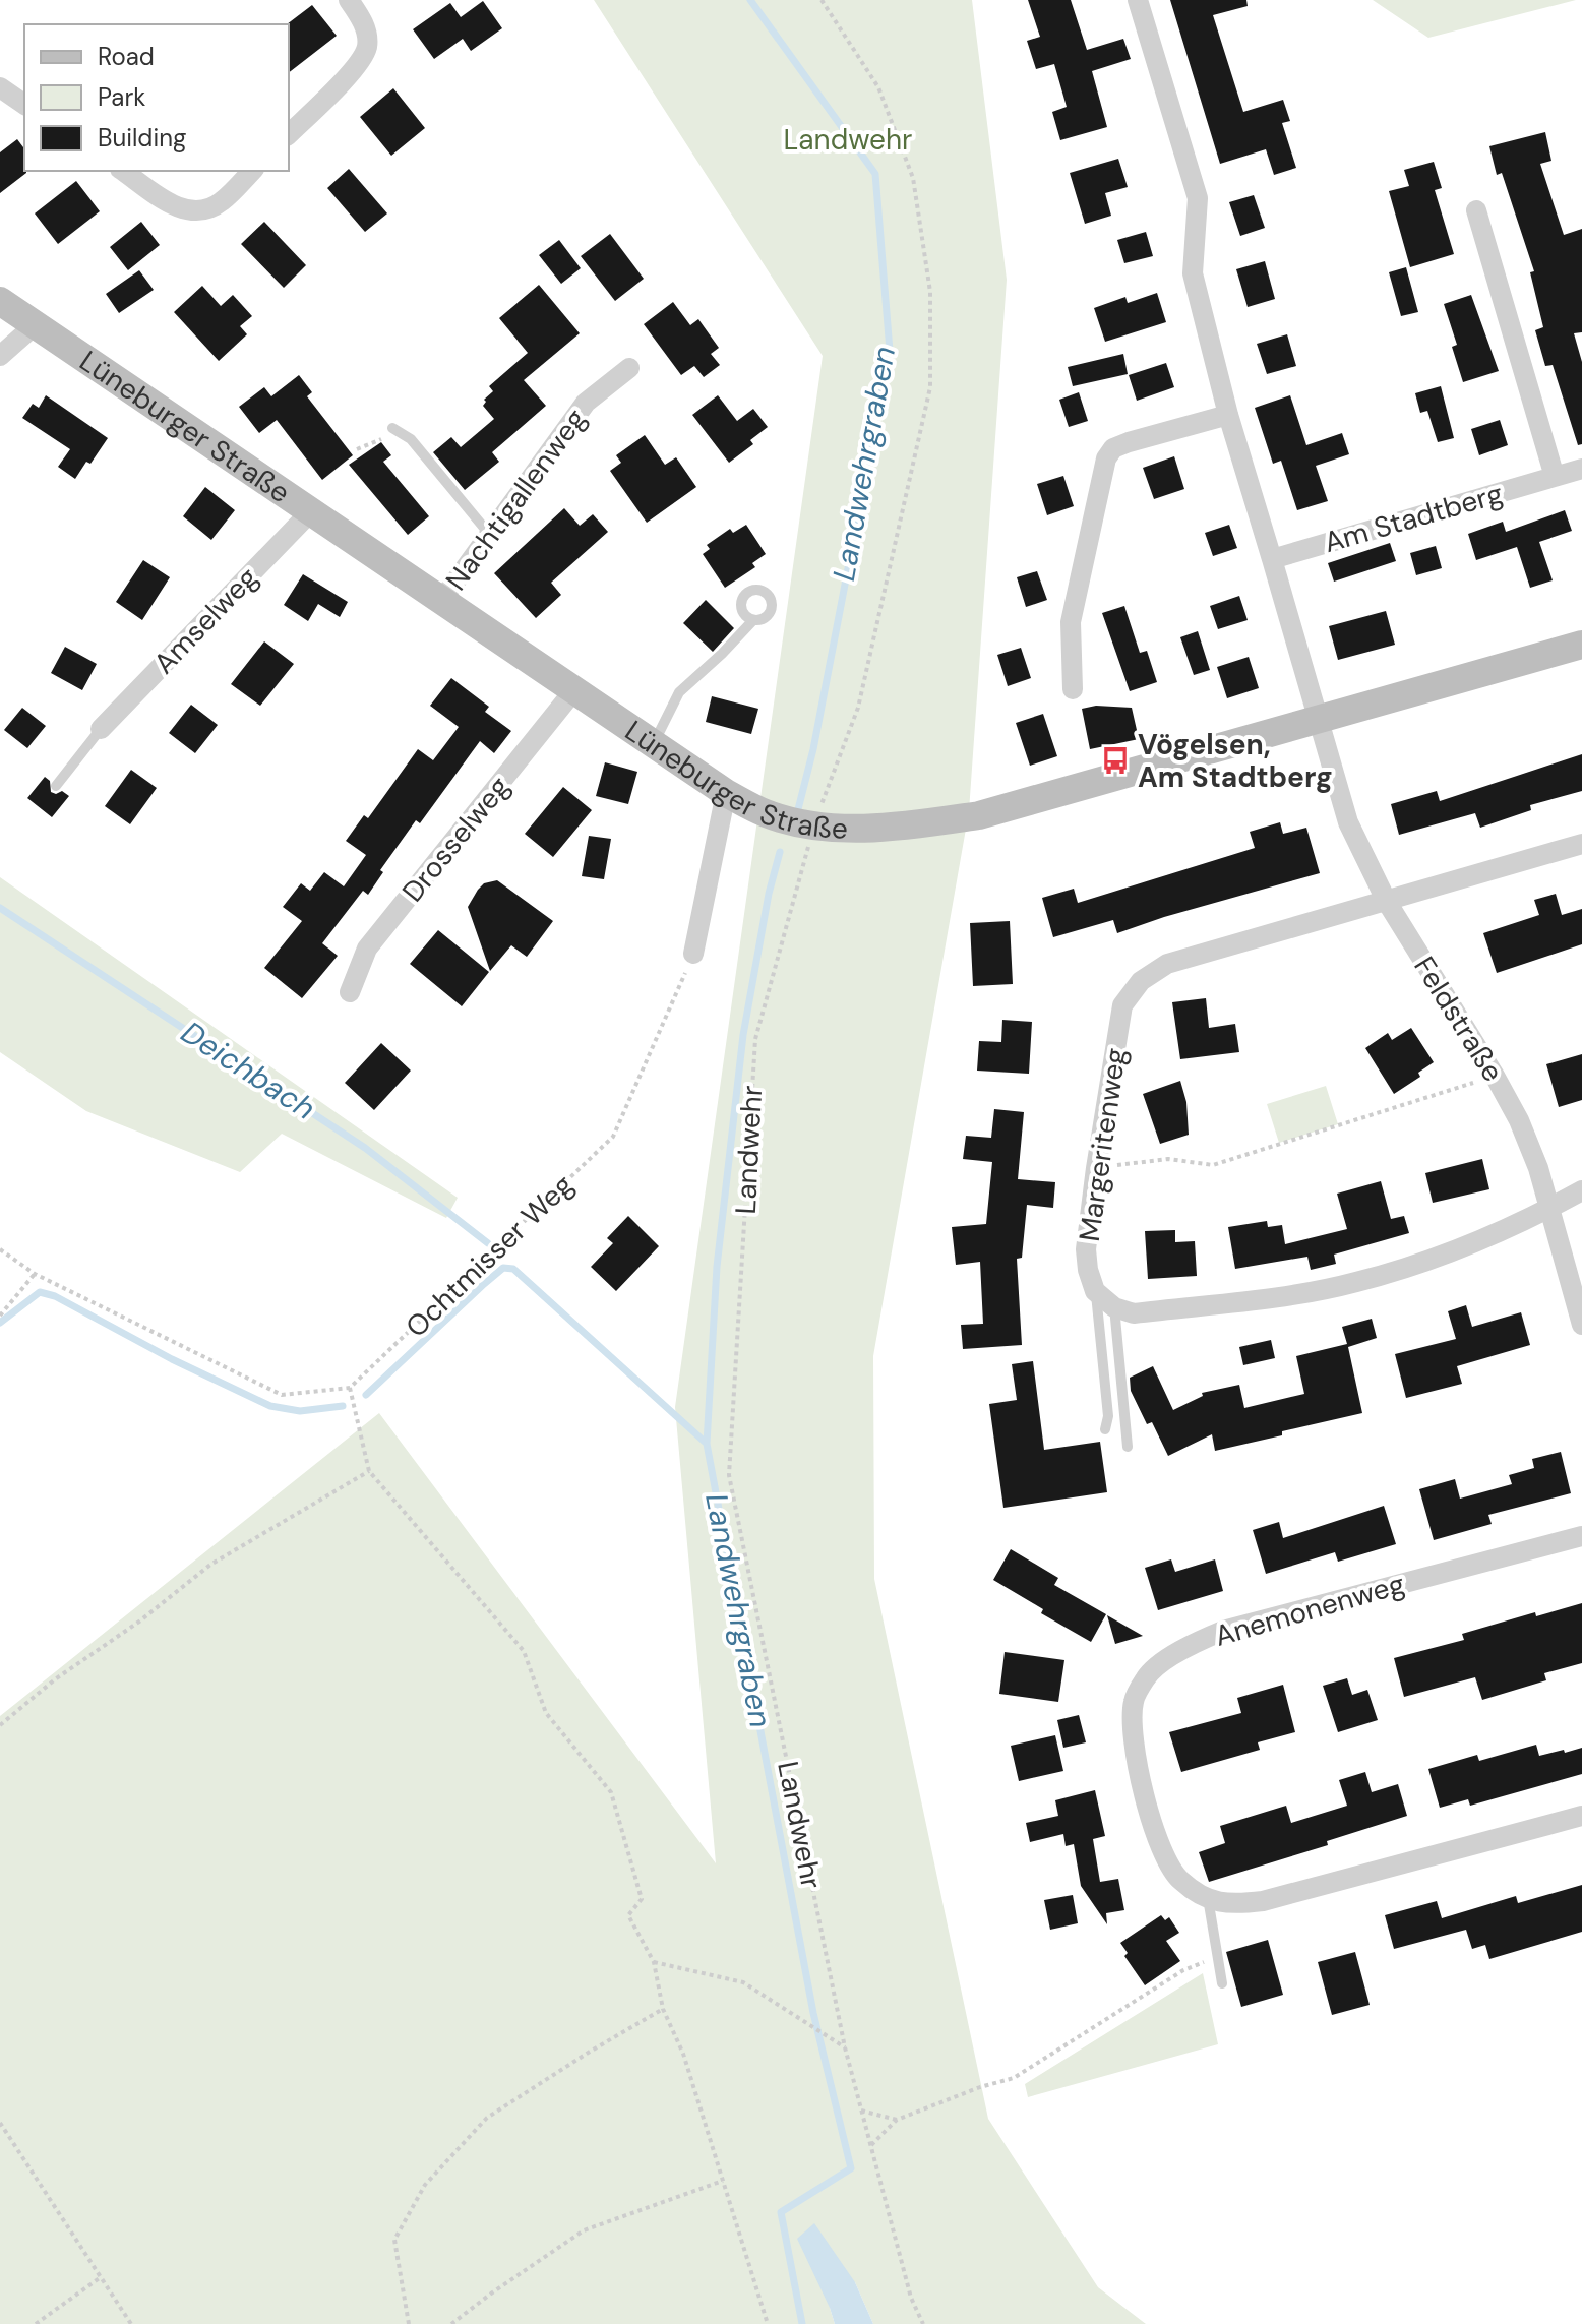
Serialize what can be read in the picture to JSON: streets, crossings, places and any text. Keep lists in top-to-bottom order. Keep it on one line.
{"streets":{"street":["Lüneburger Straße","Nachtigallenweg","Am Stadtberg","Amselweg","Drosselweg","Feldstraße","Margeritenweg","Anemonenweg"],"path":["Landwehr","Ochtmisser Weg"]},"crossings":[["Lüneburger Straße","Nachtigallenweg"],["Lüneburger Straße","Amselweg"],["Lüneburger Straße","Drosselweg"],["Lüneburger Straße","Feldstraße"],["Lüneburger Straße","Landwehr"],["Feldstraße","Margeritenweg"]],"water":["Landwehrgraben","Deichbach"],"parks":["Landwehr"],"places":{"bus stop":["Vögelsen, Am Stadtberg"]},"legend":["Road","Park","Building"]}
